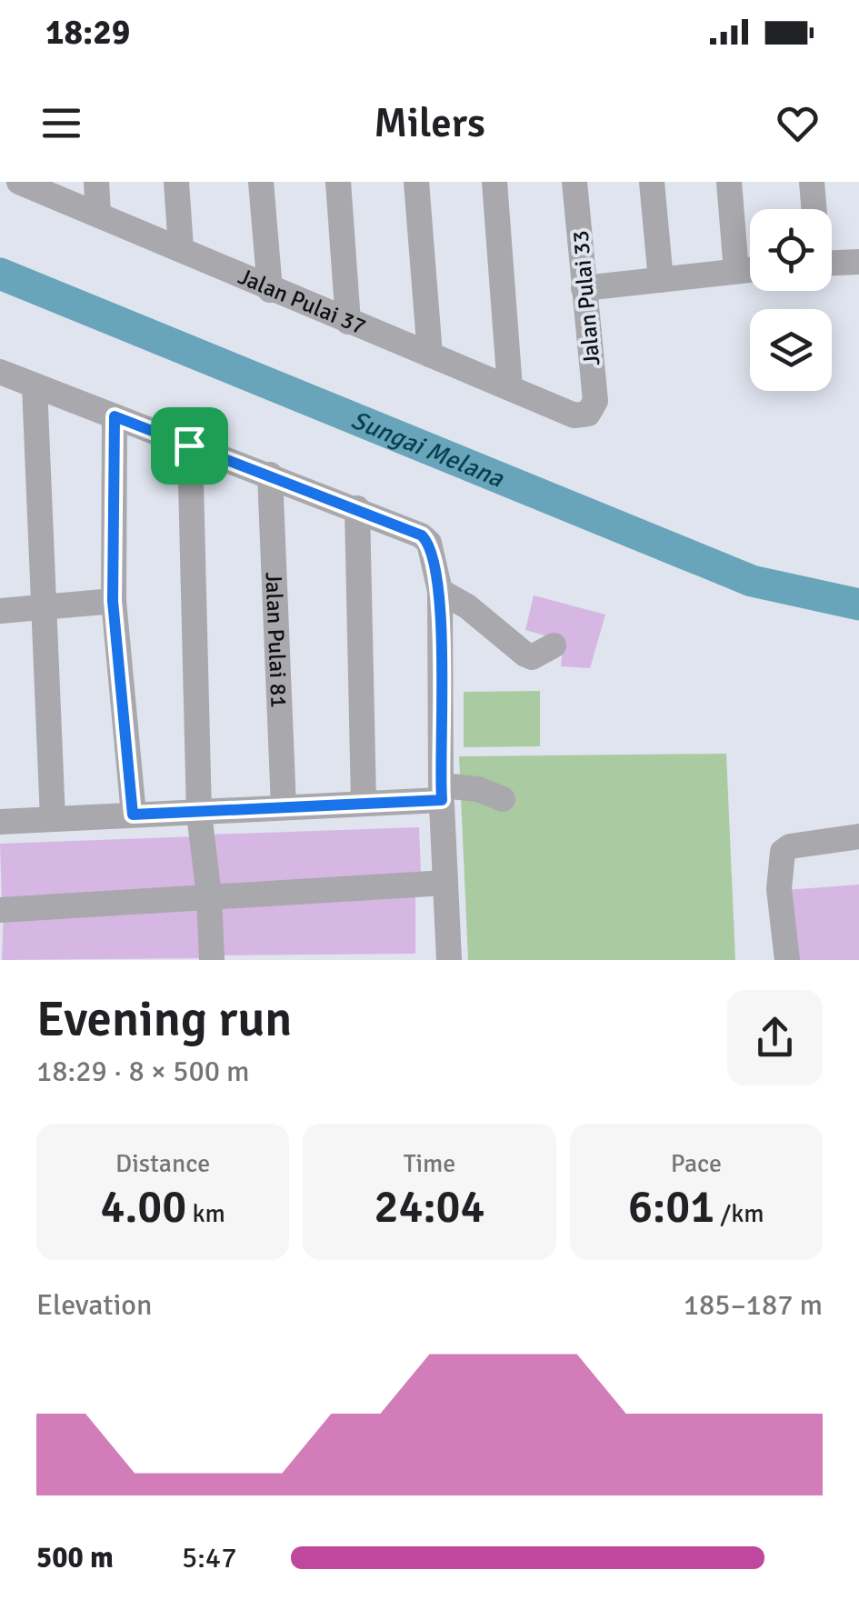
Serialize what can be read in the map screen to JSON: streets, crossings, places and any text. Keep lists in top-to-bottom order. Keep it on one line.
{"streets":{"street":["Jalan Pulai 33","Jalan Pulai 37","Jalan Pulai 81"]},"crossings":[["Jalan Pulai 33","Jalan Pulai 37"]],"water":["Sungai Melana"],"page":{"status":"18:29","header":"Milers","heading":["Evening run","18:29 · 8 × 500 m"],"stats":[["Distance","4.00 km"],["Time","24:04"],["Pace","6:01 /km"]],"chart":["Elevation","185–187 m"],"list":[{"name":"500 m","note":"5:47"}]}}
